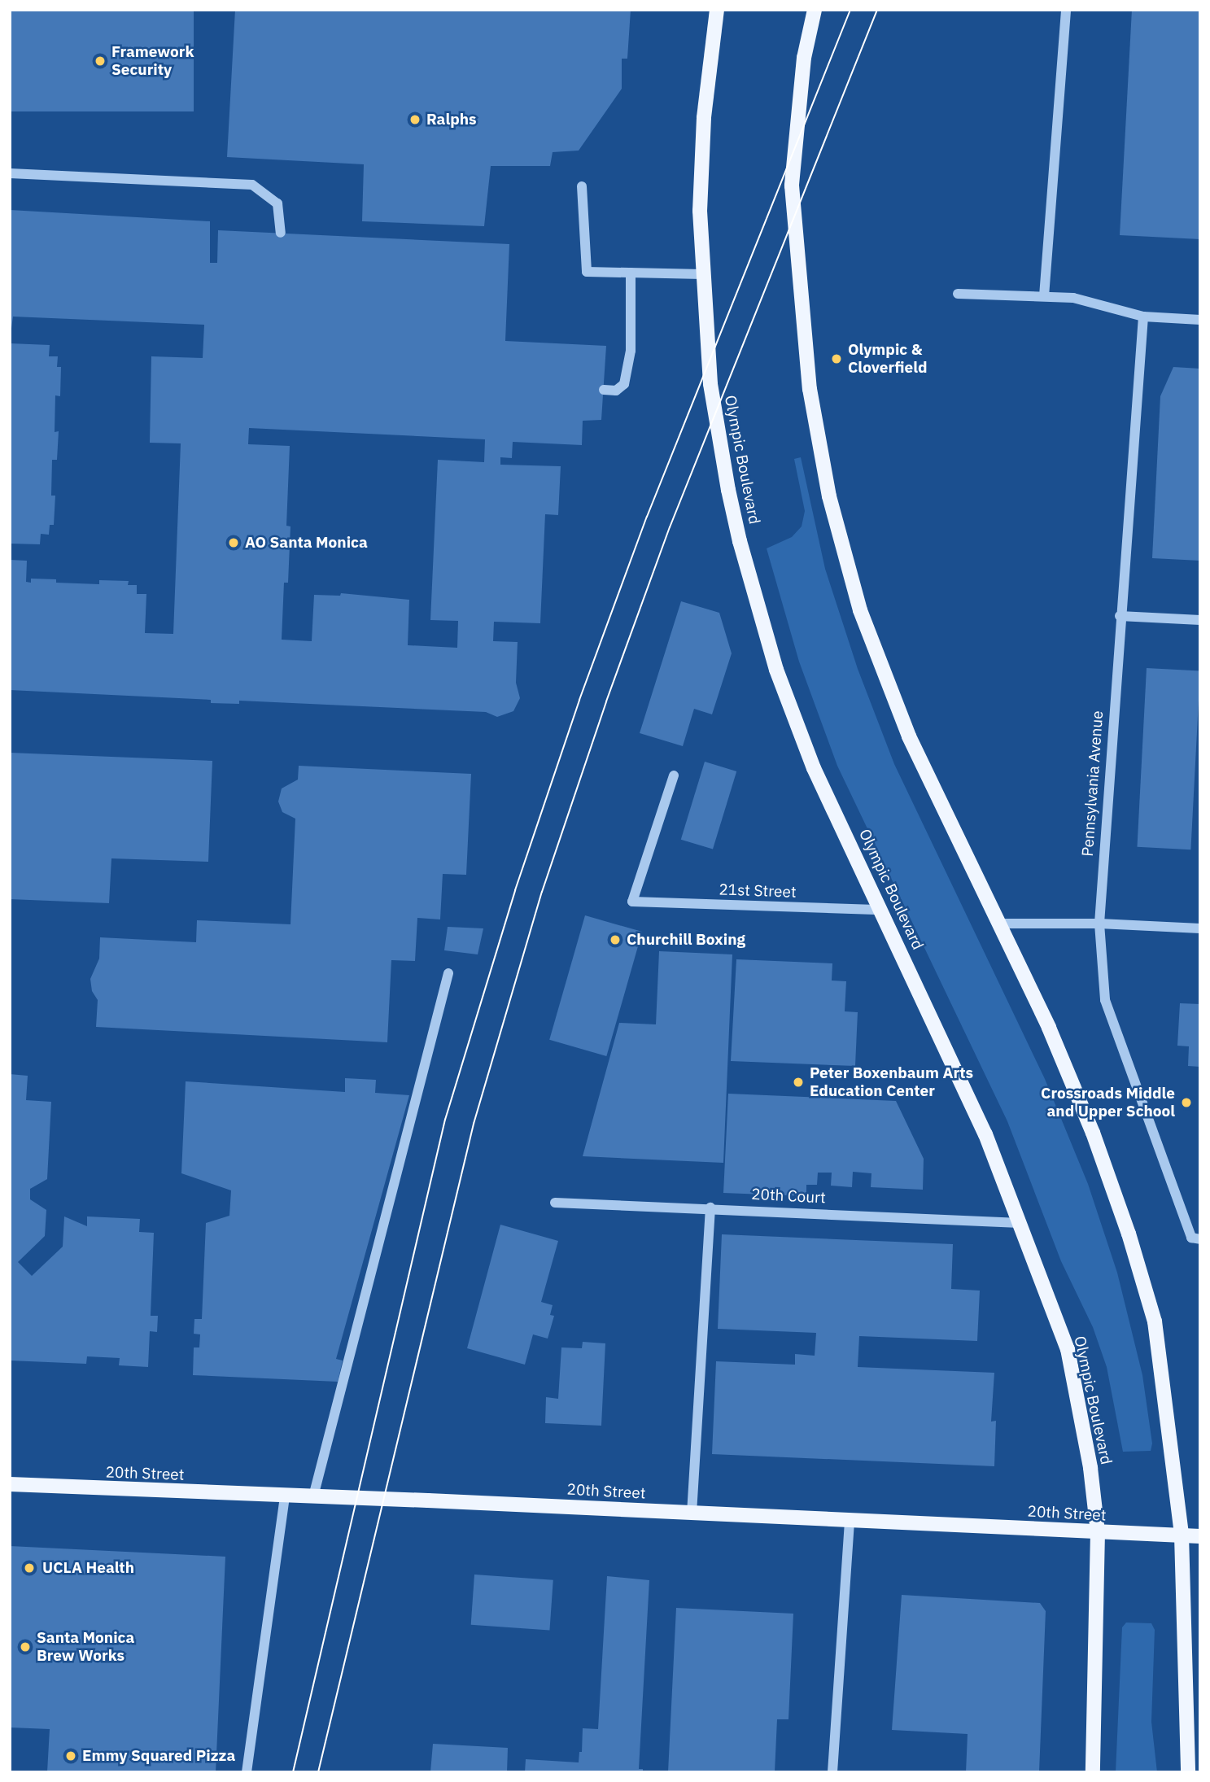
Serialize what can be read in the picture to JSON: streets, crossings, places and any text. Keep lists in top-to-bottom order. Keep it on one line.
{"streets":{"main road":["Olympic Boulevard","20th Street"],"street":["Pennsylvania Avenue","21st Street","20th Court"]},"crossings":[["Olympic Boulevard","21st Street"],["Olympic Boulevard","20th Court"],["Olympic Boulevard","20th Street"]],"places":["Framework Security","Ralphs","Olympic & Cloverfield","AO Santa Monica","Churchill Boxing","Peter Boxenbaum Arts Education Center","Crossroads Middle and Upper School","UCLA Health","Santa Monica Brew Works","Emmy Squared Pizza"]}
